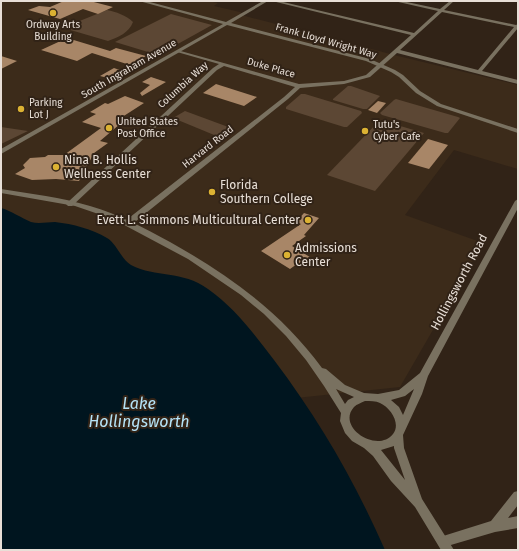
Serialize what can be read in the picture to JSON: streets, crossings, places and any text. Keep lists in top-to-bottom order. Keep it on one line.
{"streets":{"street":["Frank Lloyd Wright Way","Duke Place","South Ingraham Avenue","Columbia Way","Harvard Road","Hollingsworth Road"]},"crossings":[["Frank Lloyd Wright Way","Duke Place"],["Frank Lloyd Wright Way","South Ingraham Avenue"],["Duke Place","South Ingraham Avenue"],["Duke Place","Columbia Way"],["Duke Place","Harvard Road"]],"water":["Lake Hollingsworth"],"places":["Ordway Arts Building","Parking Lot J","United States Post Office","Tutu's Cyber Cafe","Nina B. Hollis Wellness Center","Florida Southern College","Evett L. Simmons Multicultural Center","Admissions Center"]}
